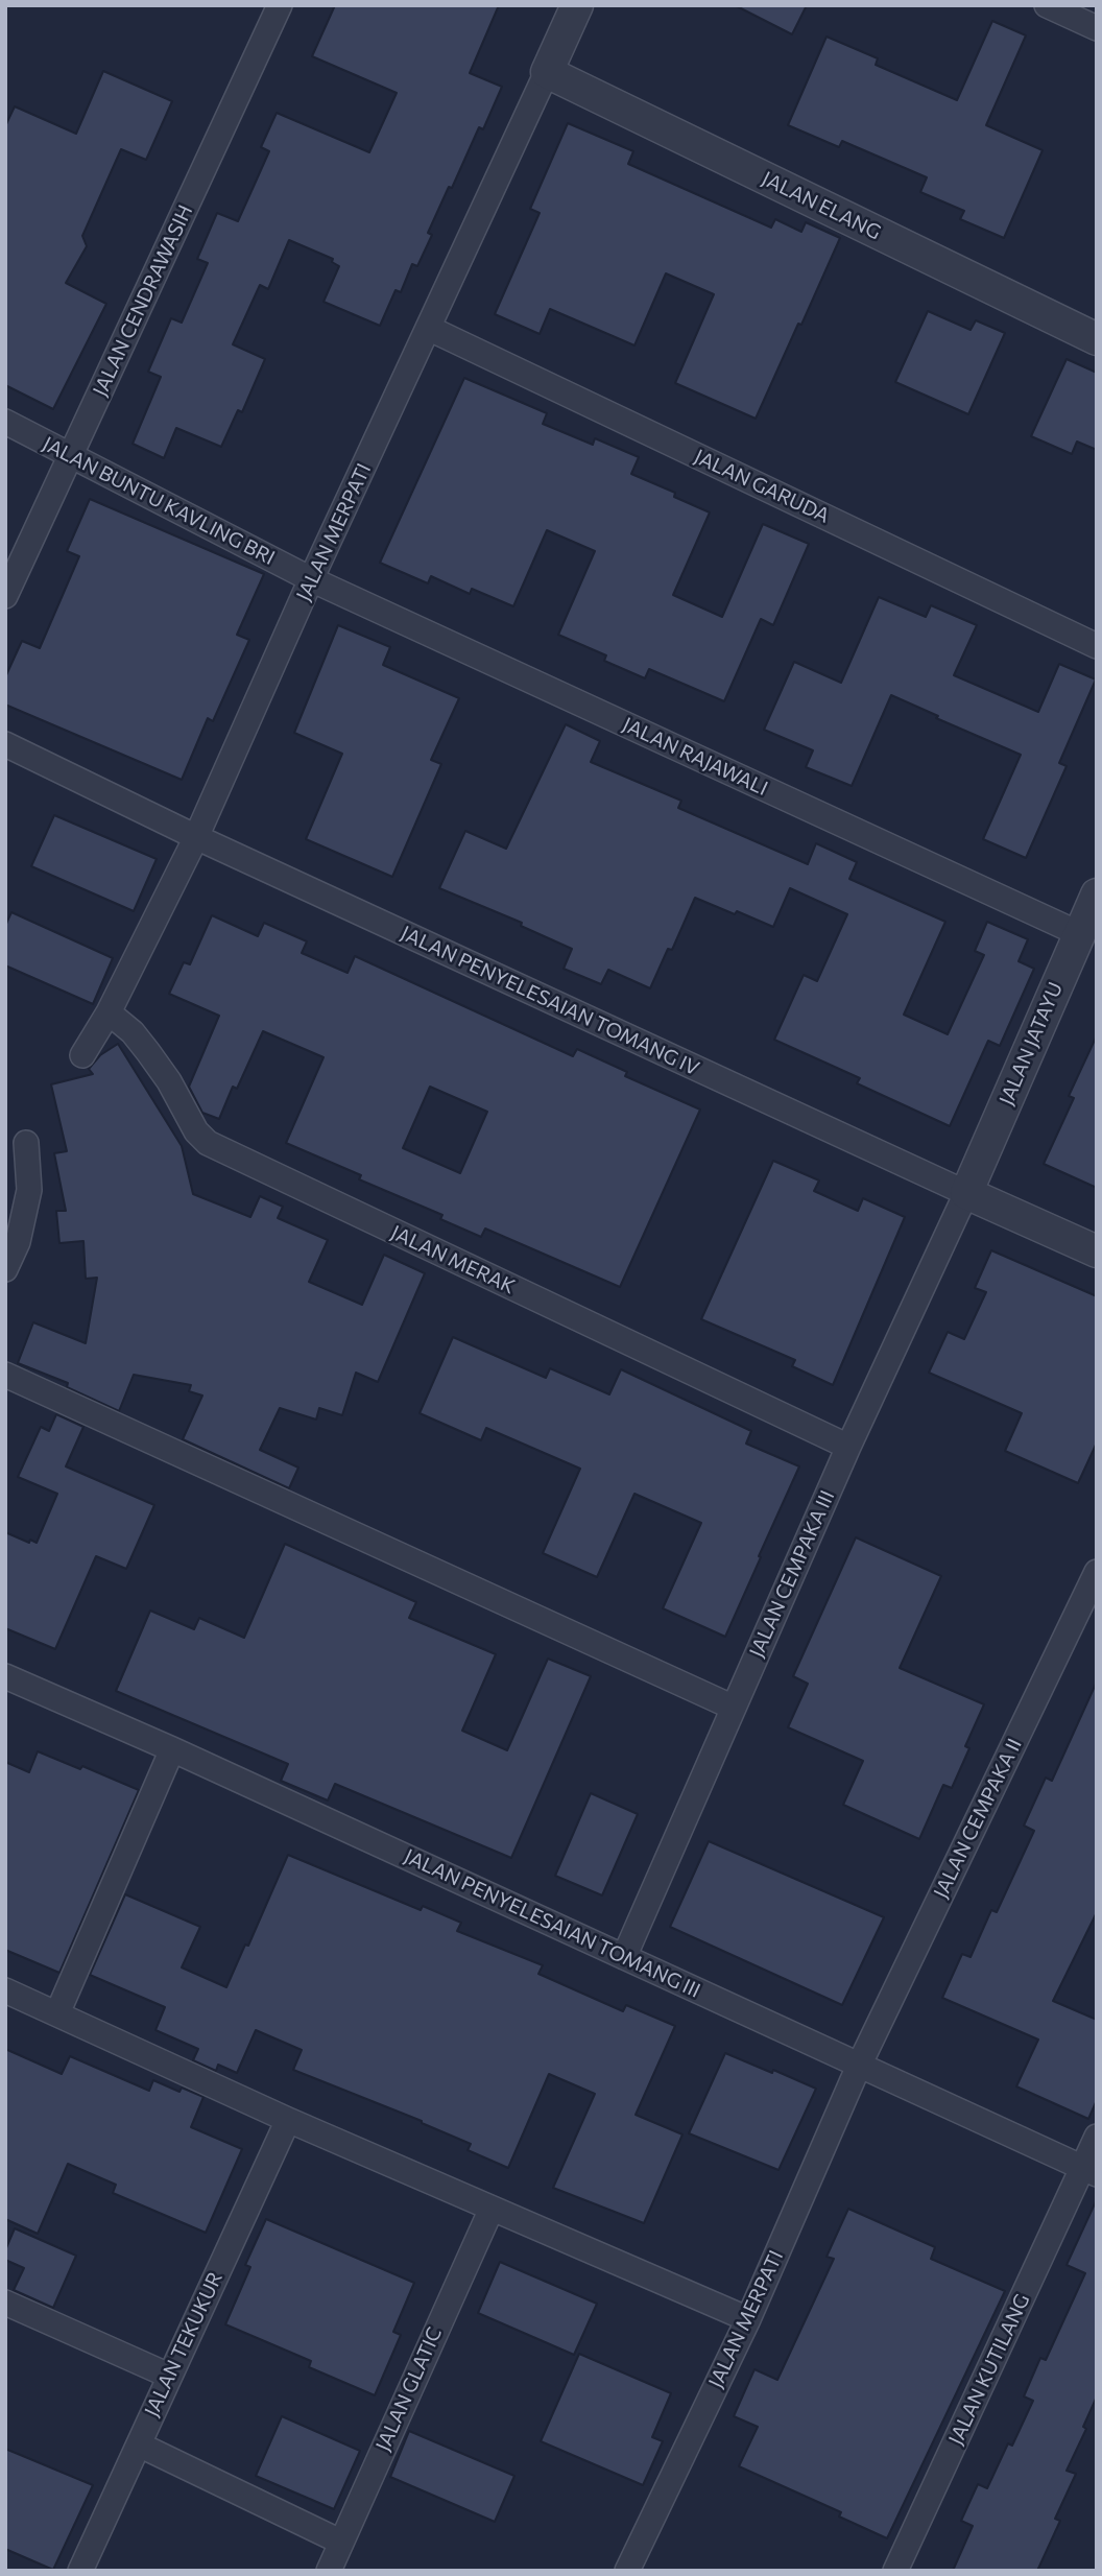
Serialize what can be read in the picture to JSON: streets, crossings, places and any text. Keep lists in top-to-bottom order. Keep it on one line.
{"streets":{"street":["JALAN ELANG","JALAN CENDRAWASIH","JALAN GARUDA","JALAN BUNTU KAVLING BRI","JALAN MERPATI","JALAN RAJAWALI","JALAN PENYELESAIAN TOMANG IV","JALAN JATAYU","JALAN MERAK","JALAN CEMPAKA III","JALAN CEMPAKA II","JALAN PENYELESAIAN TOMANG III","JALAN TEKUKUR","JALAN KUTILANG","JALAN GLATIC"]},"crossings":[["JALAN ELANG","JALAN MERPATI"],["JALAN CENDRAWASIH","JALAN BUNTU KAVLING BRI"],["JALAN GARUDA","JALAN MERPATI"],["JALAN BUNTU KAVLING BRI","JALAN MERPATI"],["JALAN BUNTU KAVLING BRI","JALAN RAJAWALI"],["JALAN MERPATI","JALAN RAJAWALI"],["JALAN MERPATI","JALAN PENYELESAIAN TOMANG IV"],["JALAN MERPATI","JALAN MERAK"],["JALAN MERPATI","JALAN CEMPAKA II"],["JALAN MERPATI","JALAN PENYELESAIAN TOMANG III"],["JALAN RAJAWALI","JALAN JATAYU"],["JALAN PENYELESAIAN TOMANG IV","JALAN JATAYU"],["JALAN PENYELESAIAN TOMANG IV","JALAN CEMPAKA III"],["JALAN JATAYU","JALAN CEMPAKA III"],["JALAN MERAK","JALAN CEMPAKA III"],["JALAN CEMPAKA III","JALAN PENYELESAIAN TOMANG III"],["JALAN CEMPAKA II","JALAN PENYELESAIAN TOMANG III"],["JALAN PENYELESAIAN TOMANG III","JALAN KUTILANG"]]}
